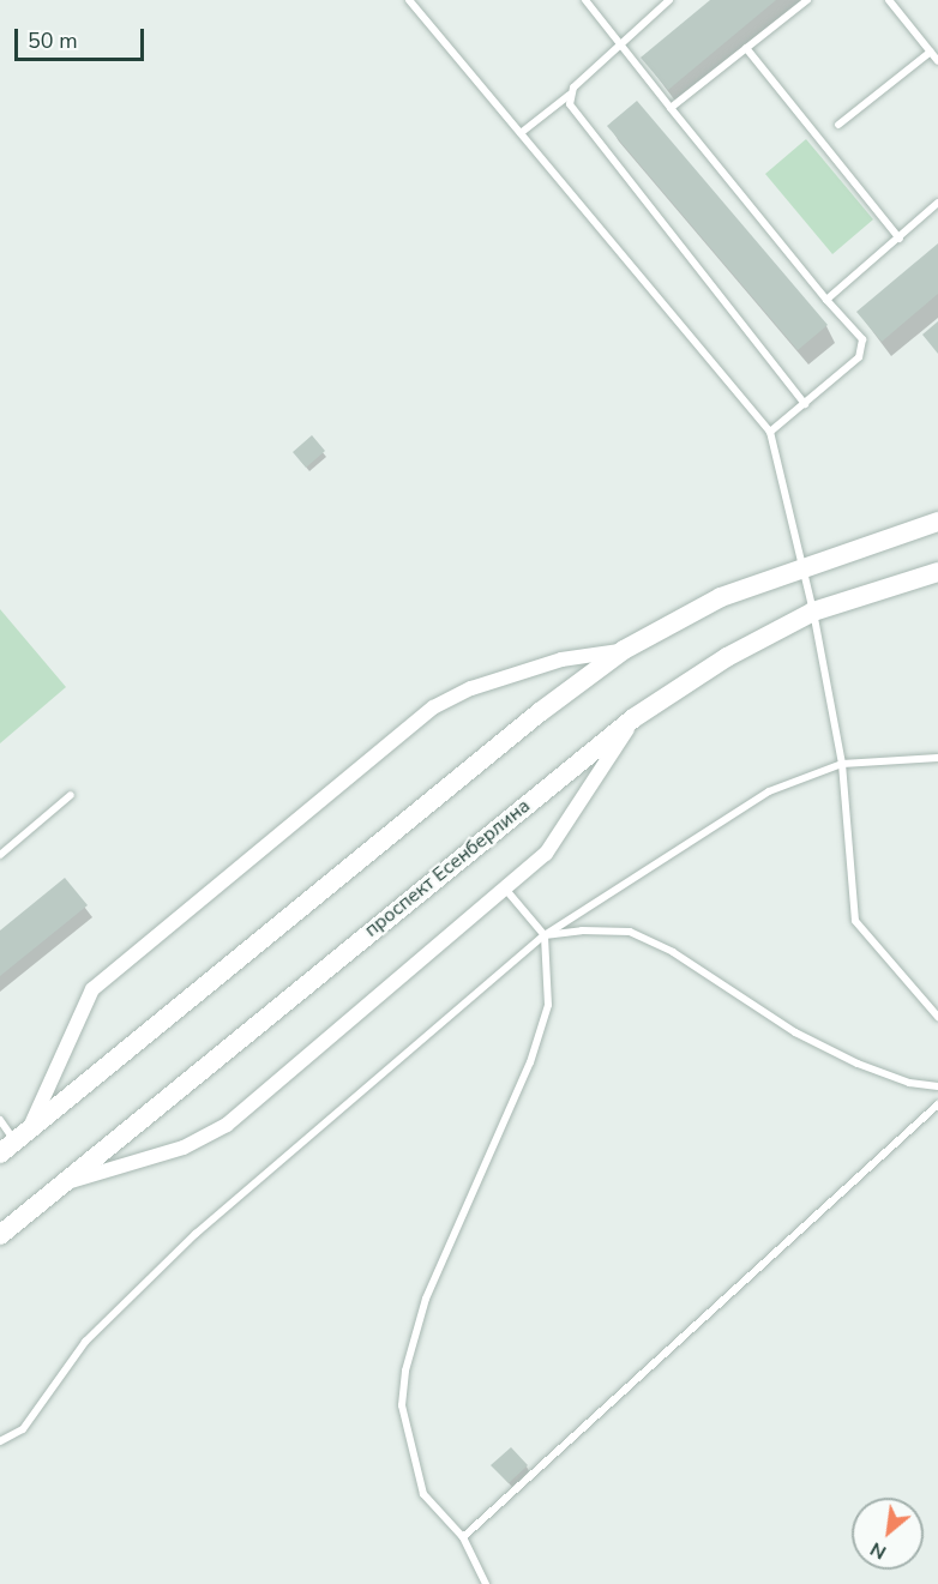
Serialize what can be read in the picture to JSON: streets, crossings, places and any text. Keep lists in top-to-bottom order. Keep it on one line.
{"streets":{"street":["проспект Есенберлина"]},"scale_bar":"50 m","north":"bottom left"}
